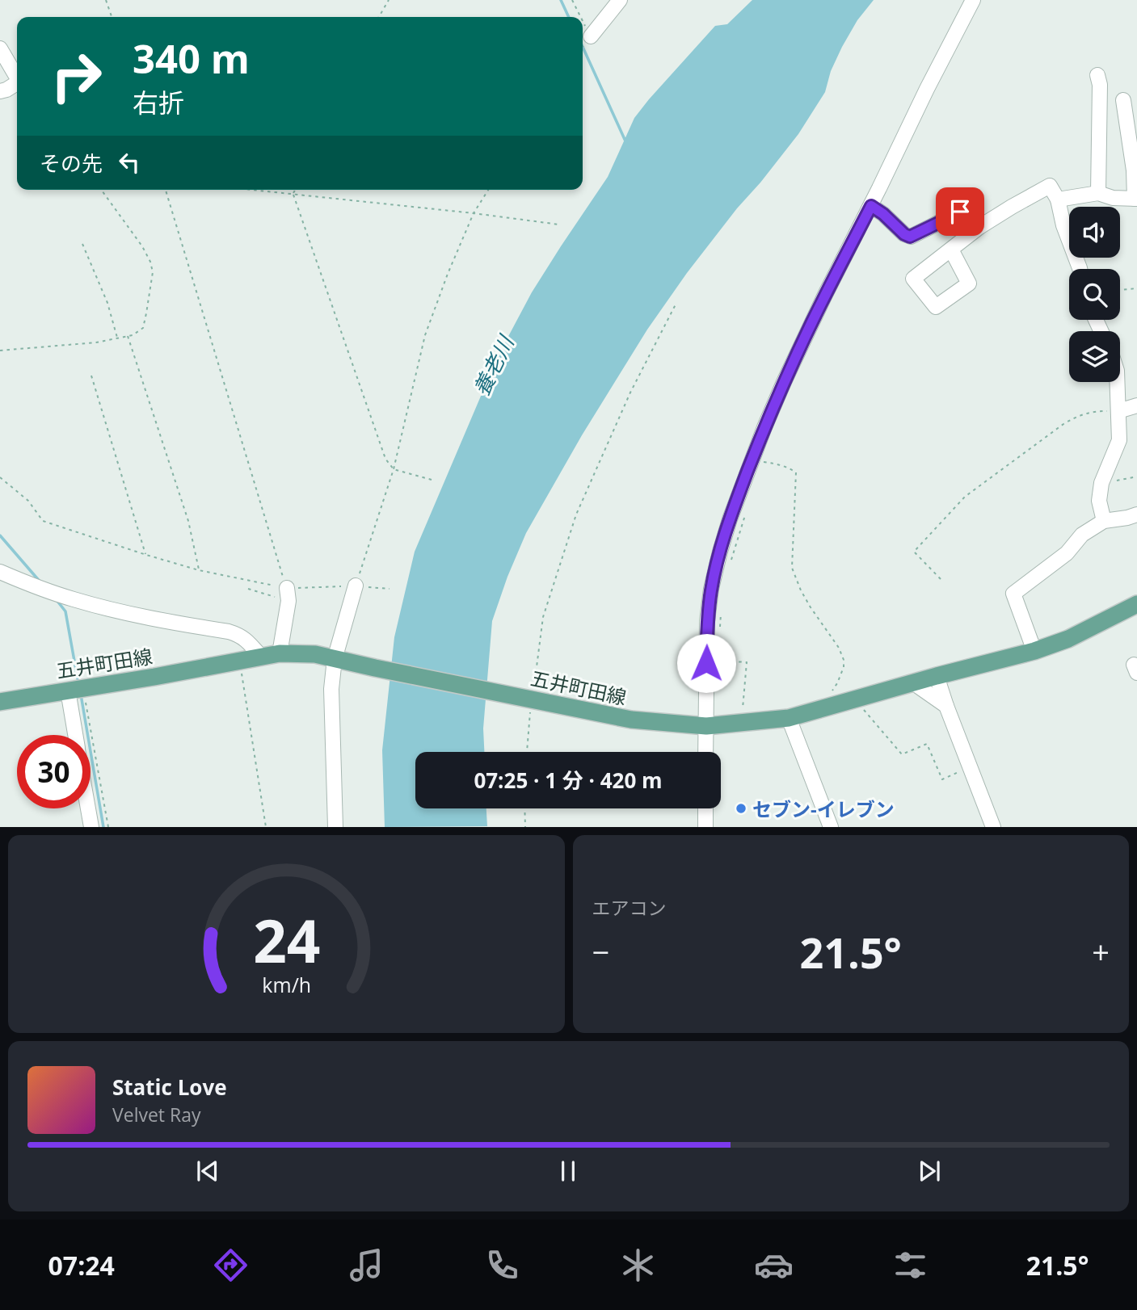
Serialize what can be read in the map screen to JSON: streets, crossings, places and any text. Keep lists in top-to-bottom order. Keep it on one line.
{"streets":{"main road":["五井町田線"]},"water":["養老川"],"places":["セブン-イレブン"],"page":{"turn":["340 m","右折"],"then":"その先","limit":"30","trip":"07:25 · 1 分 · 420 m","tile":"エアコン","heat":["−","21.5°","+"],"song":["Static Love","Velvet Ray"],"tabs":["07:24","21.5°"],"gauge":["24","km/h"]}}
